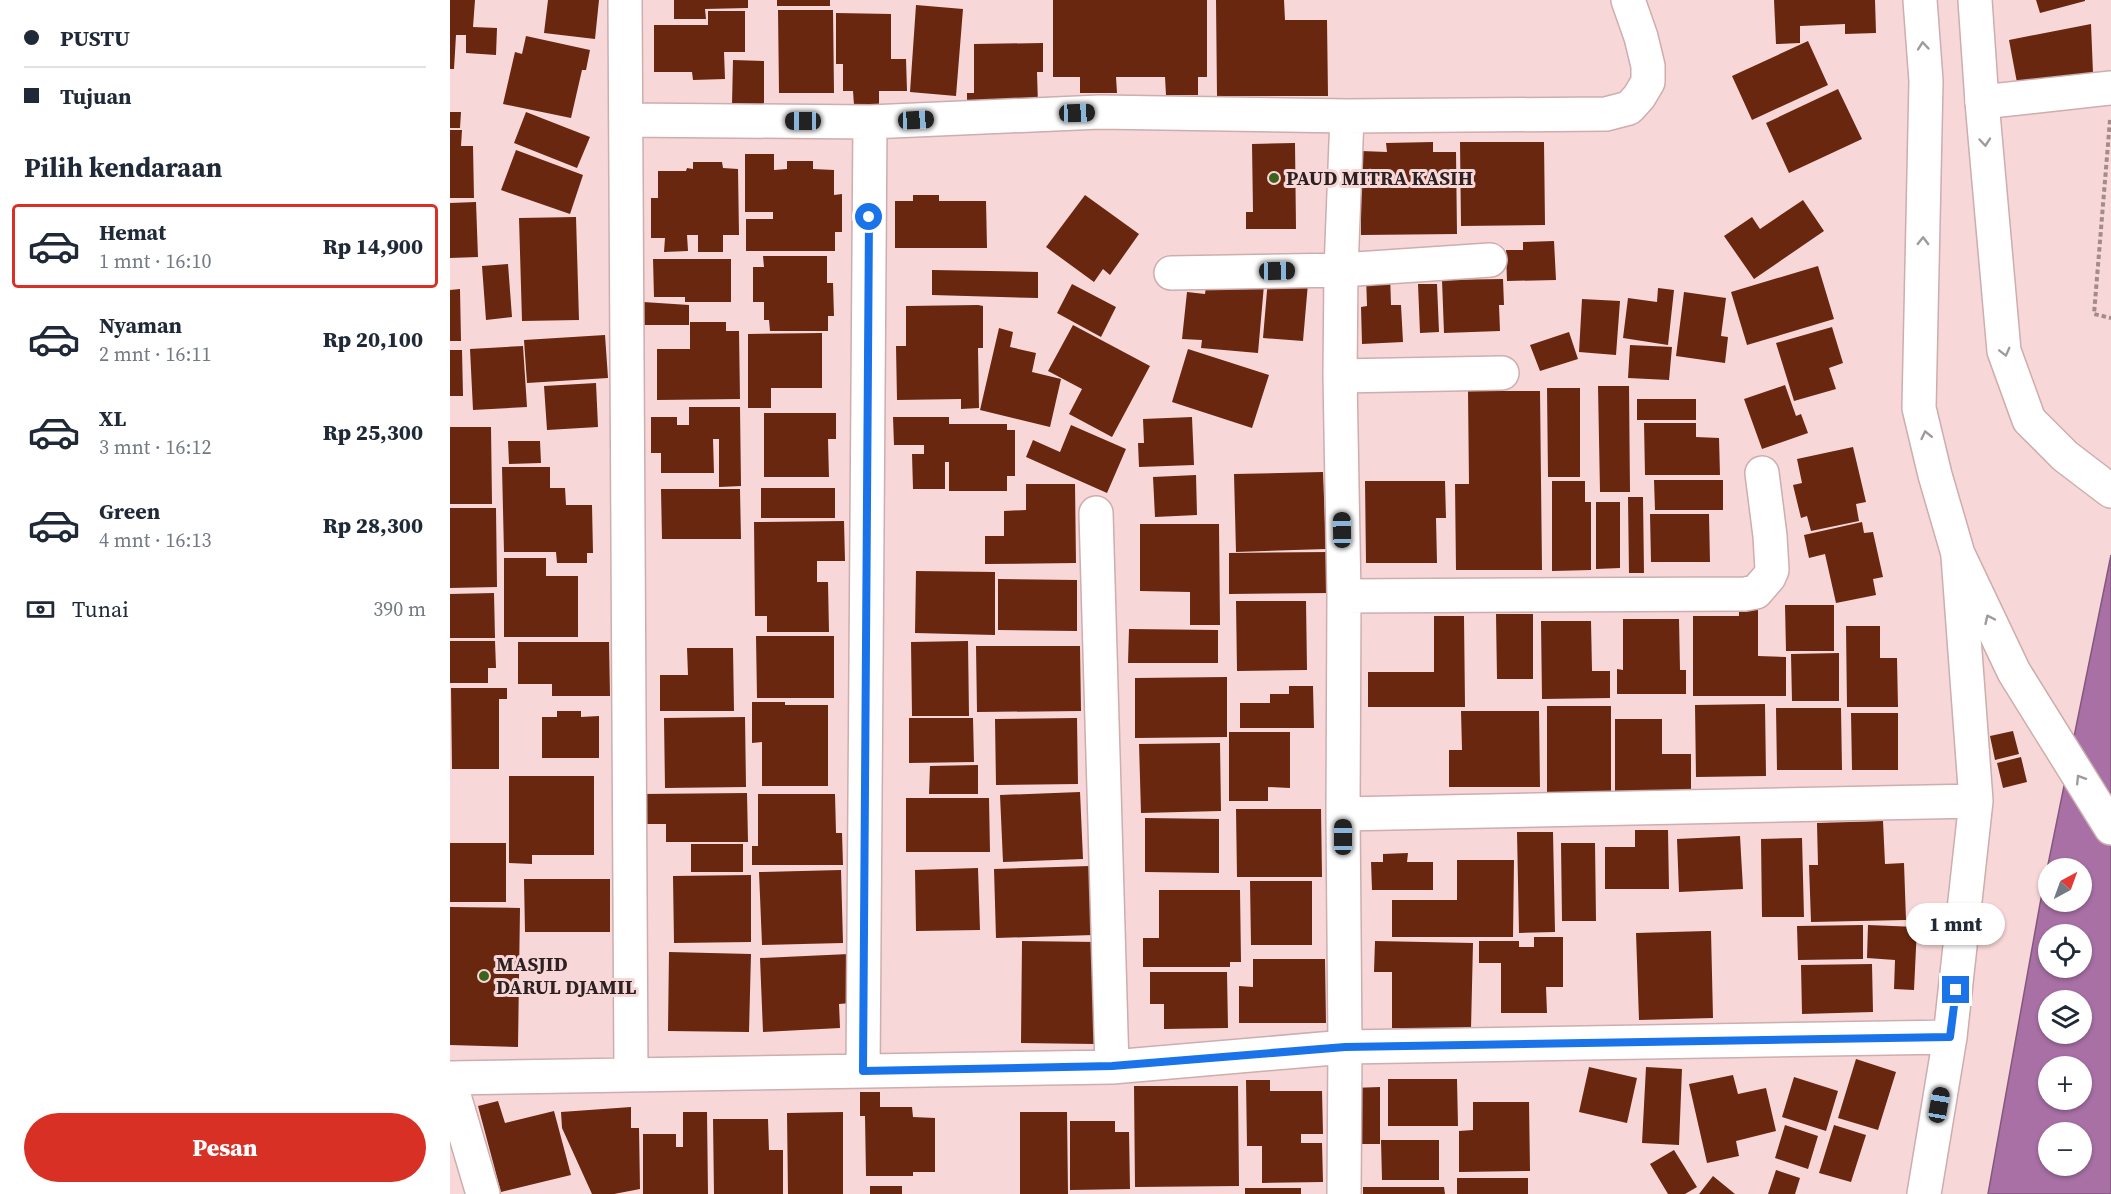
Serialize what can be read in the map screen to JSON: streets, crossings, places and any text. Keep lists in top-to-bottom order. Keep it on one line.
{"places":["PAUD MITRA KASIH","MASJID DARUL DJAMIL"],"north":"top right","page":{"banner":["PUSTU","Tujuan"],"heading":"Pilih kendaraan","list":[{"name":"Hemat","note":"1 mnt · 16:10","value":"Rp 14,900"},{"name":"Nyaman","note":"2 mnt · 16:11","value":"Rp 20,100"},{"name":"XL","note":"3 mnt · 16:12","value":"Rp 25,300"},{"name":"Green","note":"4 mnt · 16:13","value":"Rp 28,300"}],"pay":["Tunai","390 m"],"map_buttons":["+","−"],"bubble":"1 mnt","buttons":"Pesan"}}
